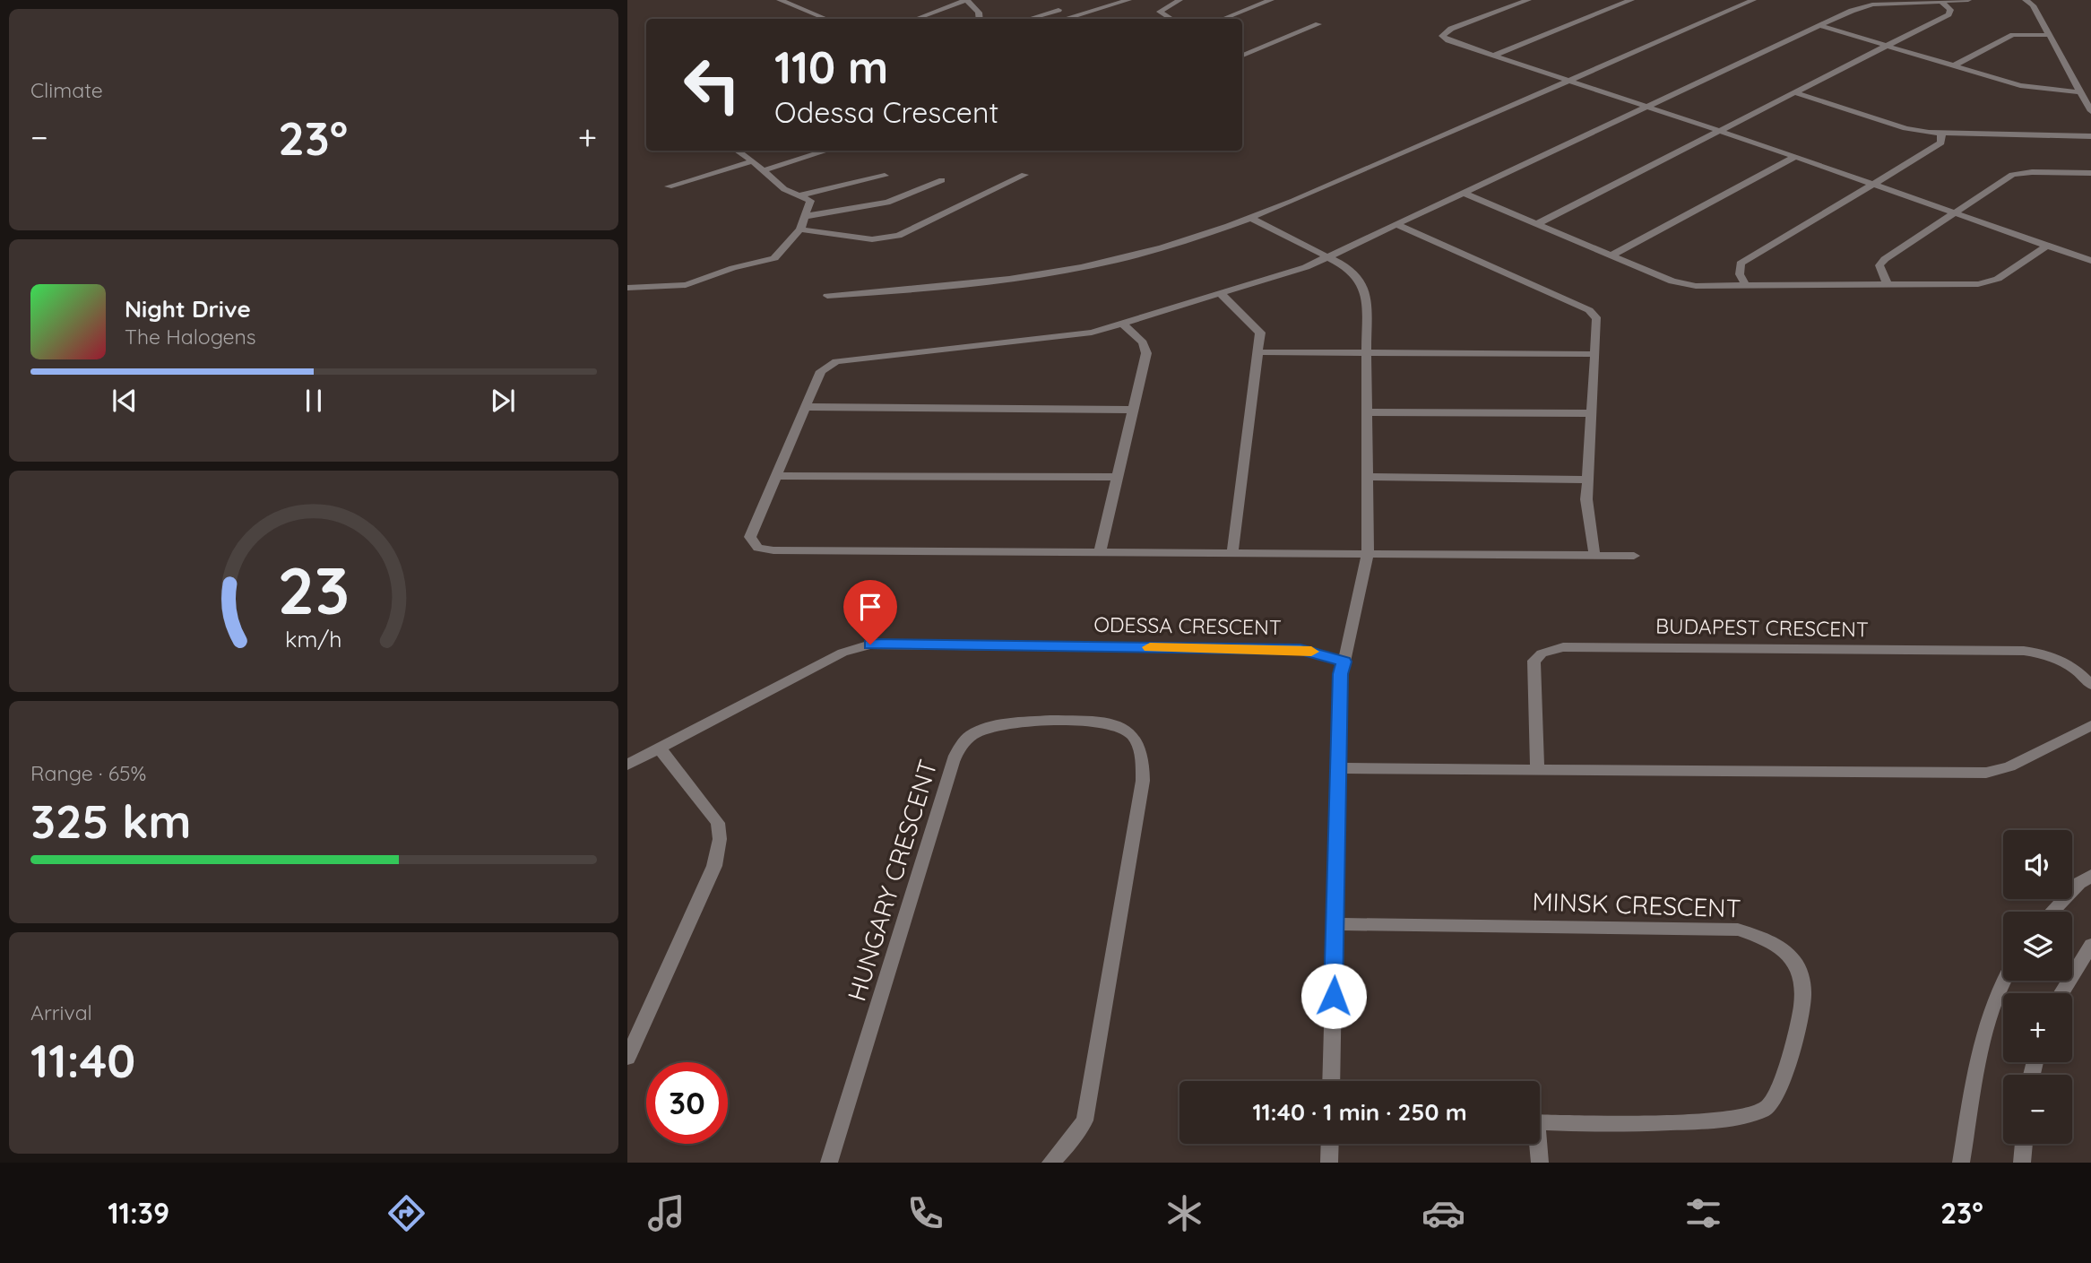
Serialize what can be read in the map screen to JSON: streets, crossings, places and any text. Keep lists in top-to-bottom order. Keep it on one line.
{"streets":{"street":["ODESSA CRESCENT","BUDAPEST CRESCENT","HUNGARY CRESCENT","MINSK CRESCENT"]},"page":{"tile":["Climate",["Range · 65%","325 km"],["Arrival","11:40"]],"turn":["110 m","Odessa Crescent"],"heat":["−","23°","+"],"song":["Night Drive","The Halogens"],"map_buttons":["+","−"],"limit":"30","trip":"11:40 · 1 min · 250 m","tabs":["11:39","23°"],"gauge":["23","km/h"]}}
